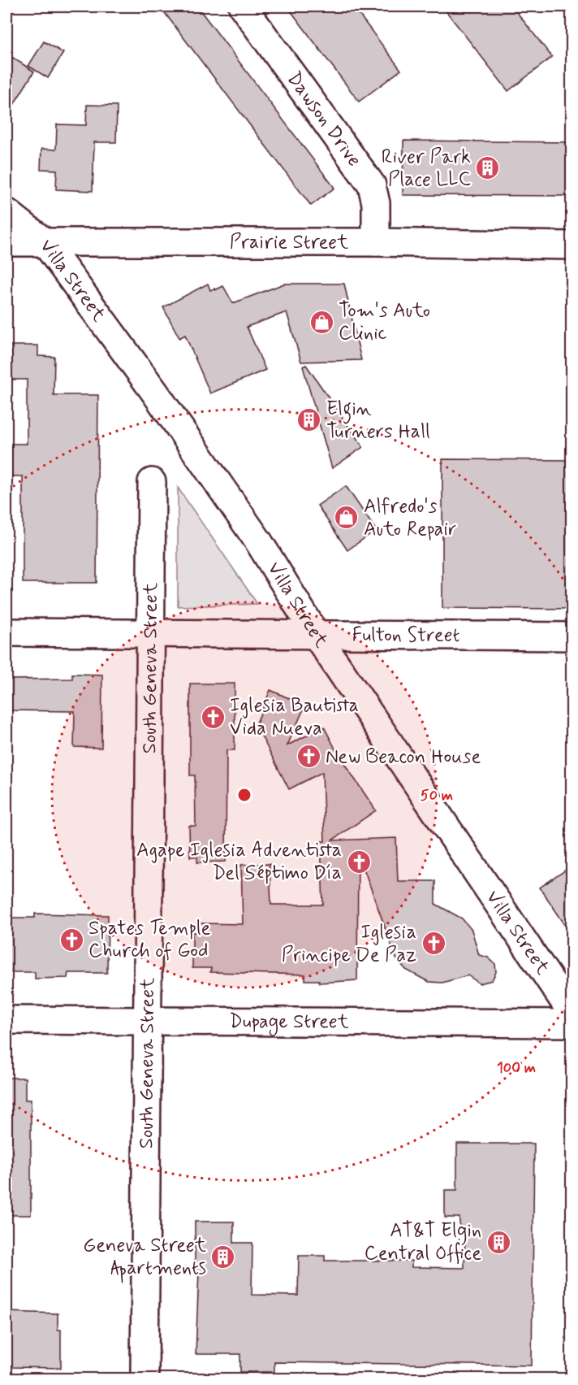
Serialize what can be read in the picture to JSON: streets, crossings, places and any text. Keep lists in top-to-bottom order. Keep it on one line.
{"streets":{"street":["Dawson Drive","Prairie Street","Villa Street","Fulton Street","South Geneva Street","Dupage Street"]},"crossings":[["Dawson Drive","Prairie Street"],["Prairie Street","Villa Street"],["Villa Street","Fulton Street"],["Fulton Street","South Geneva Street"],["South Geneva Street","Dupage Street"]],"places":{"building":["River Park Place LLC","Elgin Turners Hall","AT&T Elgin Central Office","Geneva Street Apartments"],"shop":["Tom's Auto Clinic","Alfredo's Auto Repair"],"church":["Iglesia Bautista Vida Nueva","New Beacon House","Agape Iglesia Adventista Del Séptimo Día","Spates Temple Church of God","Iglesia Principe De Paz"]},"rings":["50 m","100 m"]}
